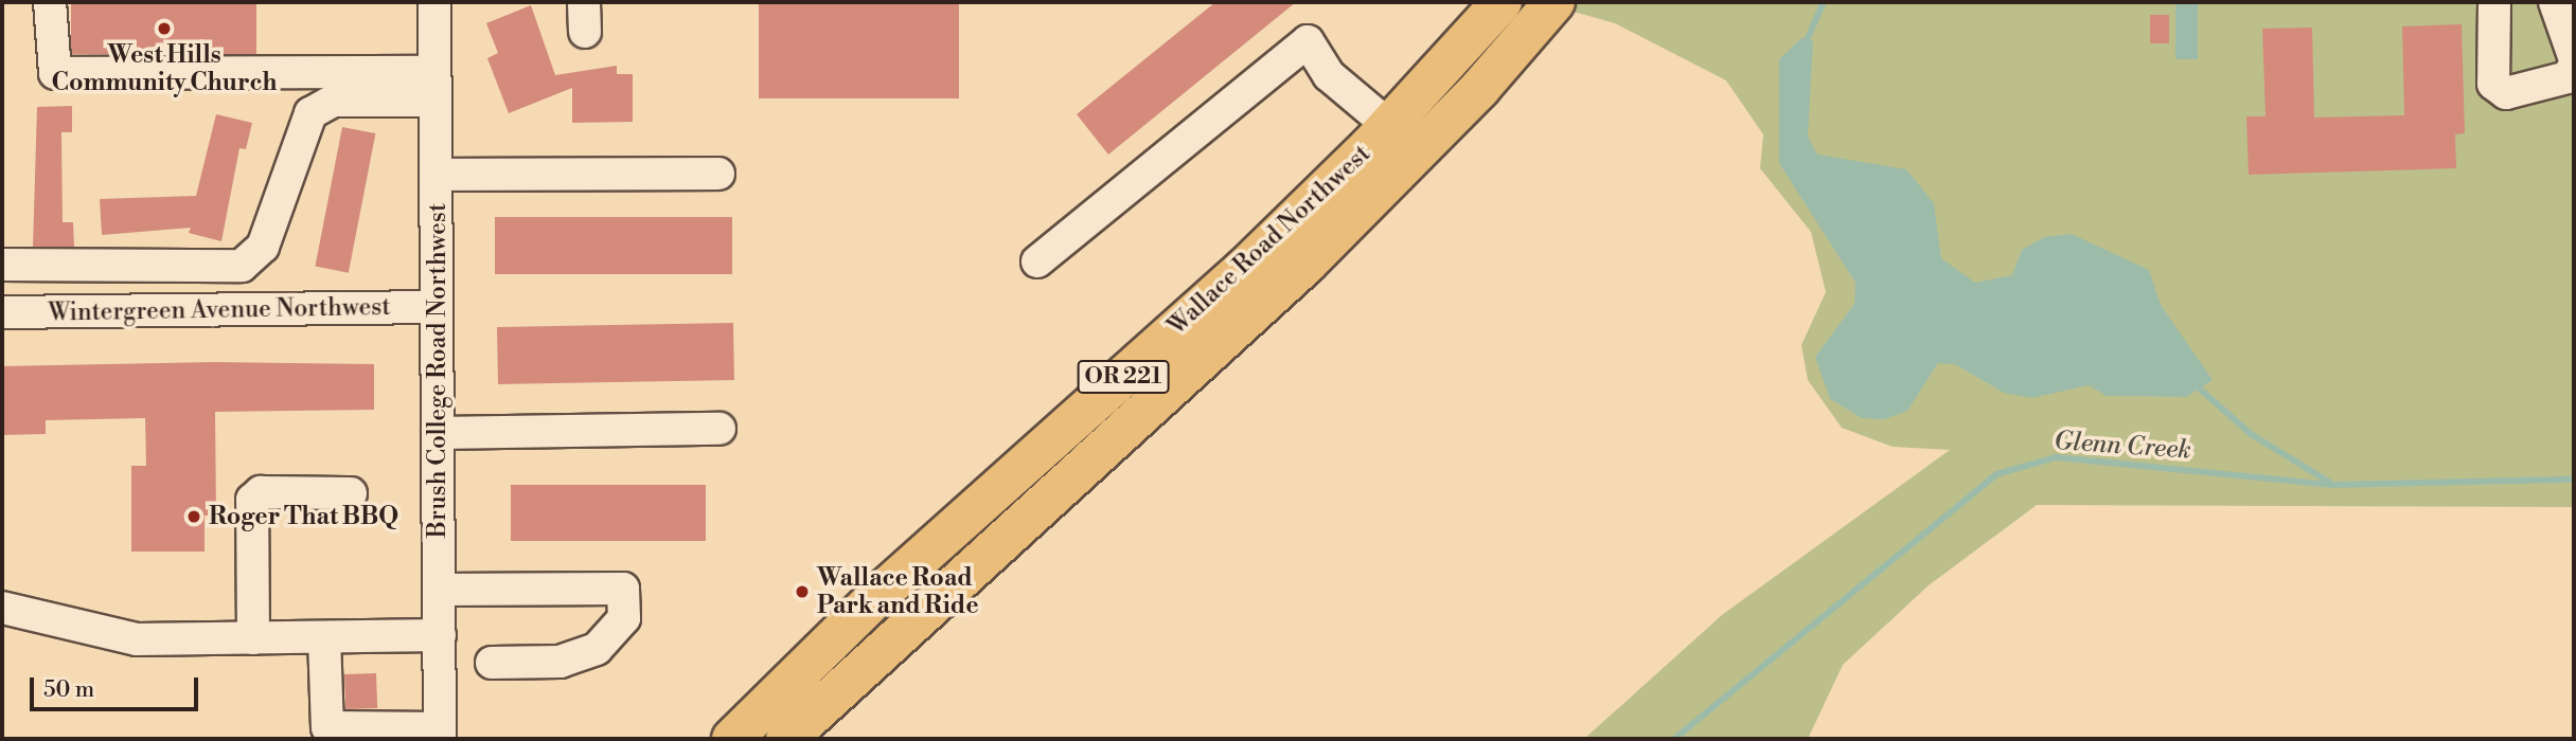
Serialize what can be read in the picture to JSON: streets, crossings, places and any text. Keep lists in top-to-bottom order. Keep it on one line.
{"streets":{"main road":["Wallace Road Northwest","OR 221"],"street":["Wintergreen Avenue Northwest","Brush College Road Northwest"]},"crossings":[["Wintergreen Avenue Northwest","Brush College Road Northwest"]],"water":["Glenn Creek"],"places":["West Hills Community Church","Roger That BBQ","Wallace Road Park and Ride"],"scale_bar":"50 m"}
